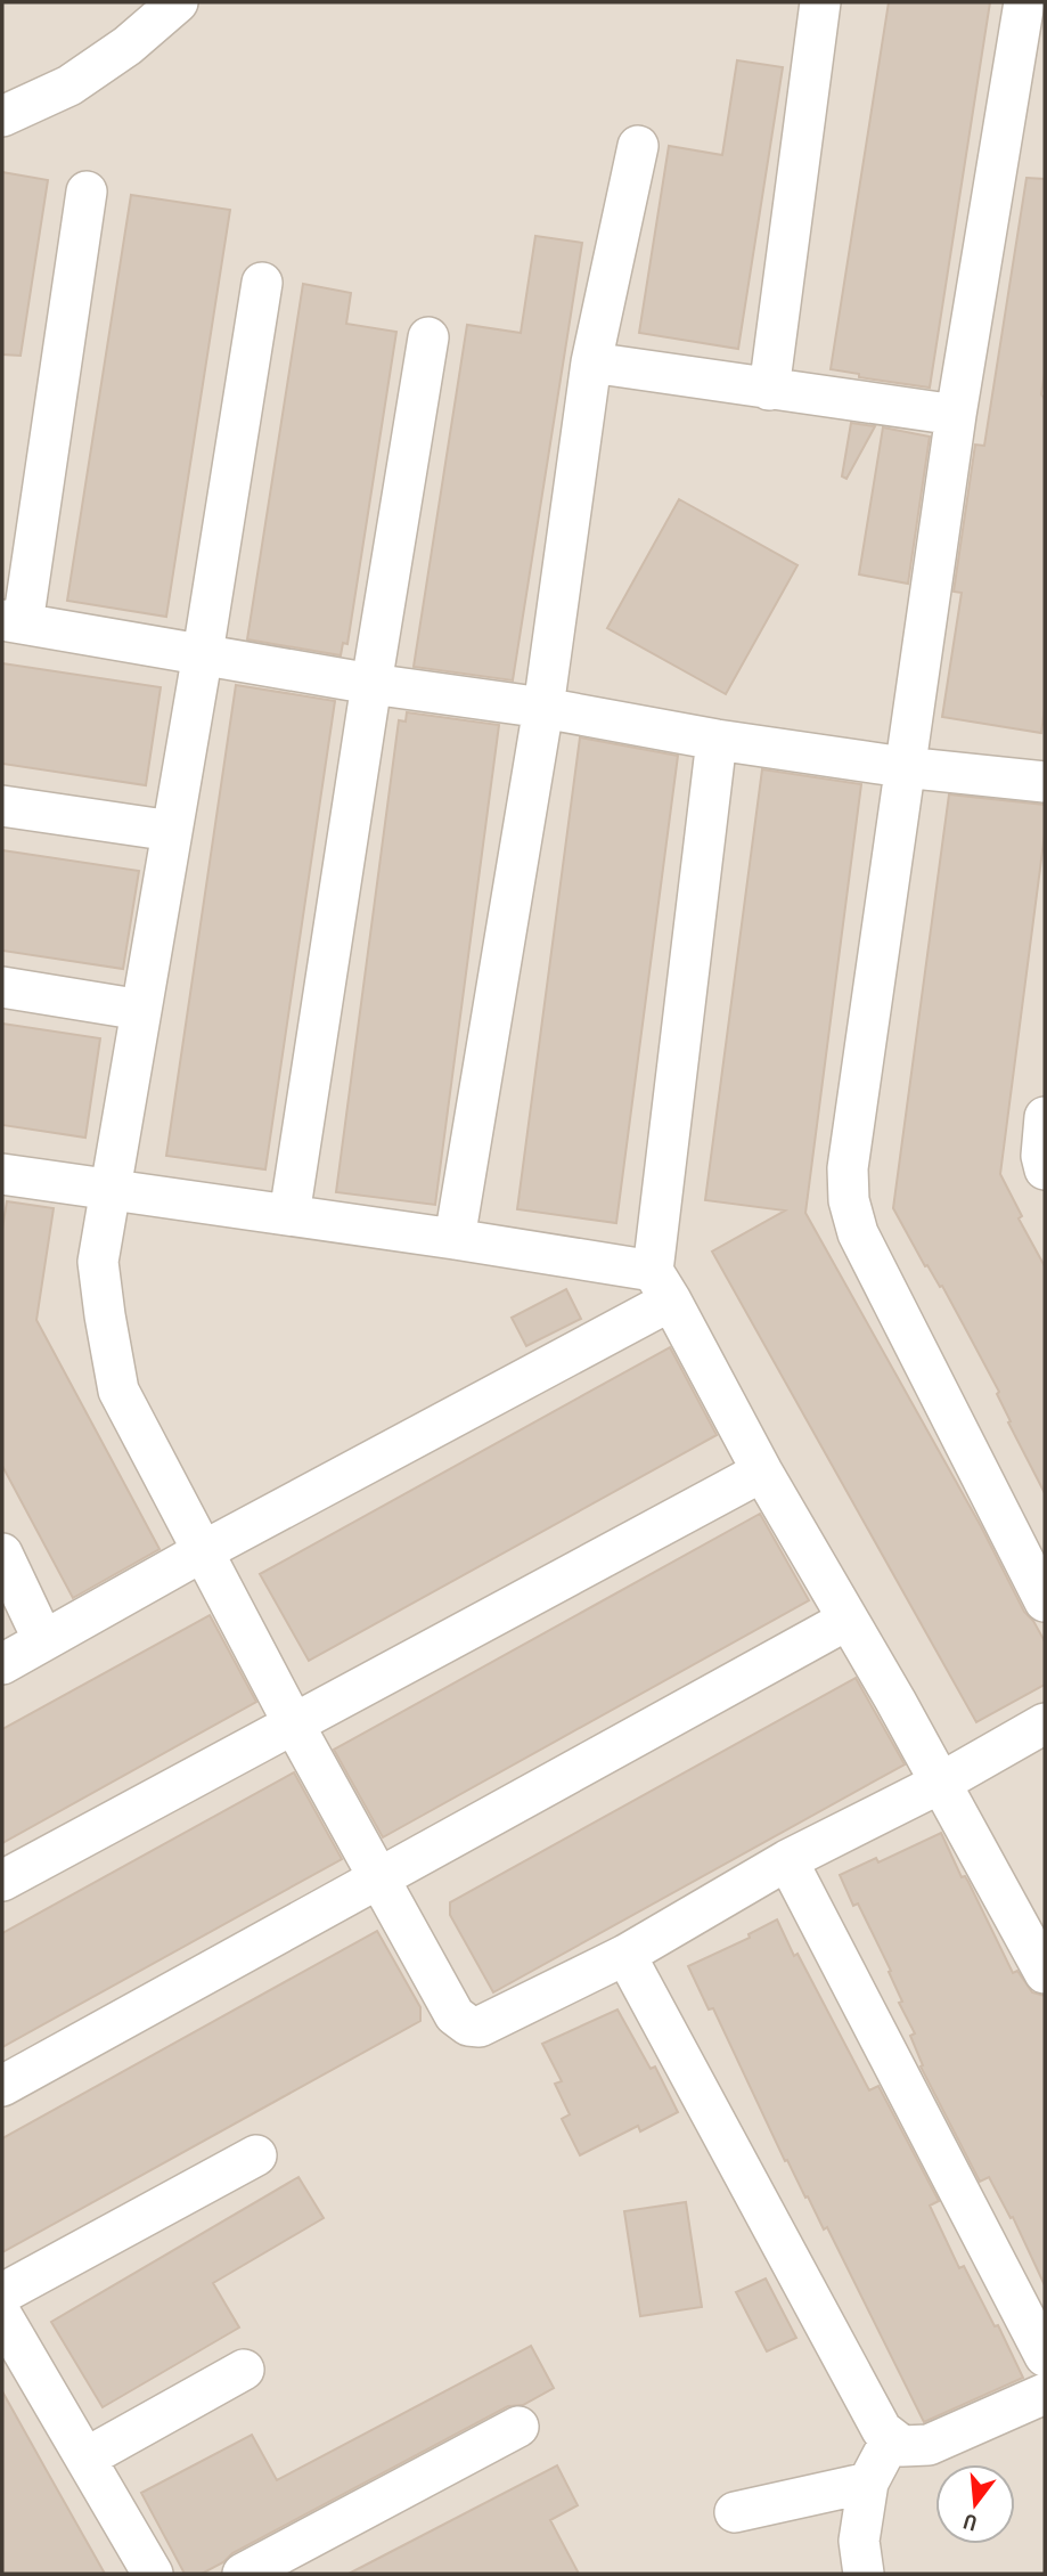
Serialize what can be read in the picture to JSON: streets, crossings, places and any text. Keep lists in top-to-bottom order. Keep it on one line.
{"north":"bottom"}
